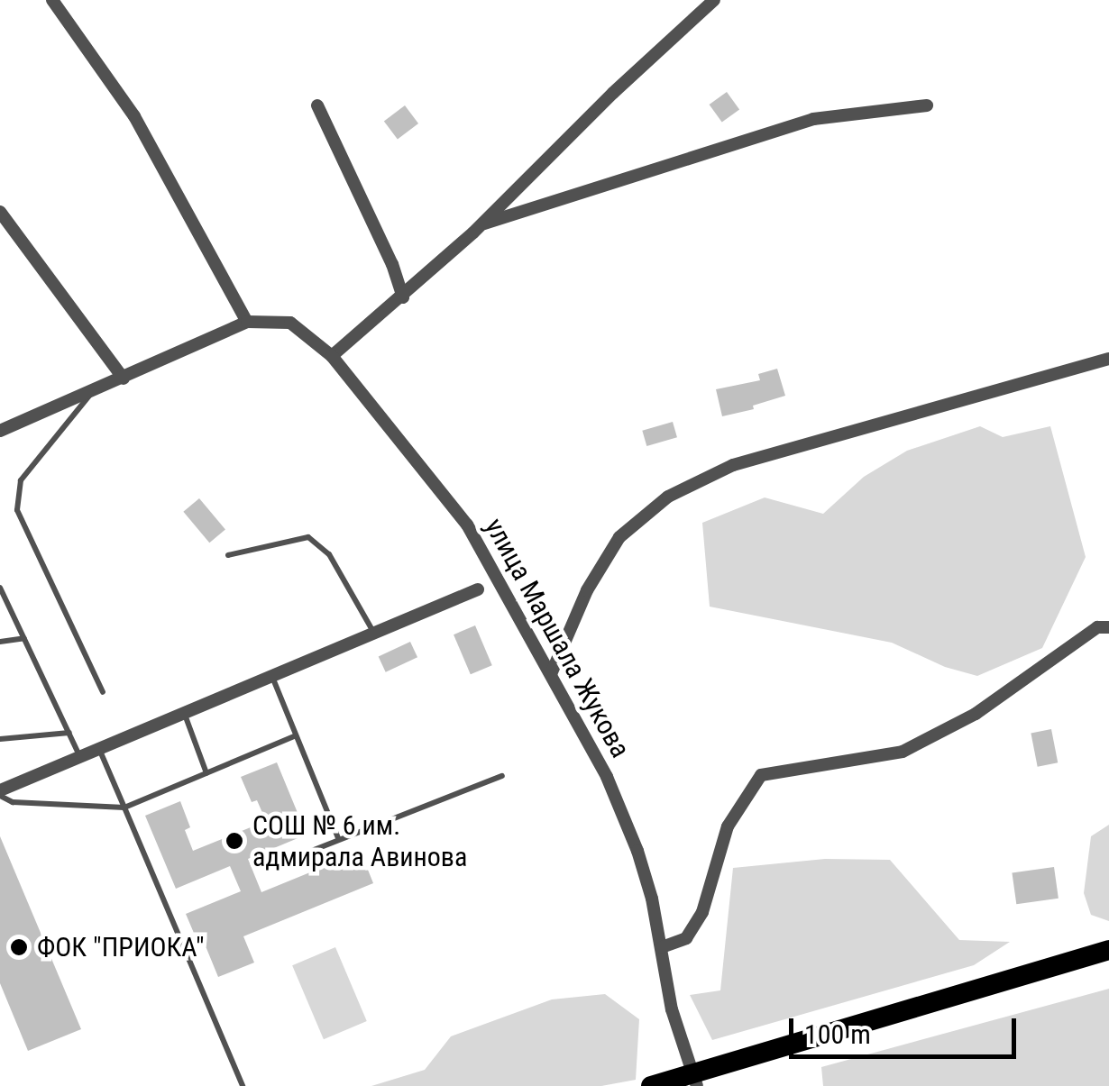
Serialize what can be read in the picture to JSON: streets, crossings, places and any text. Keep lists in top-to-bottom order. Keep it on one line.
{"streets":{"street":["улица Маршала Жукова"]},"places":["СОШ № 6 им. адмирала Авинова","ФОК \"ПРИОКА\""],"scale_bar":"100 m"}
